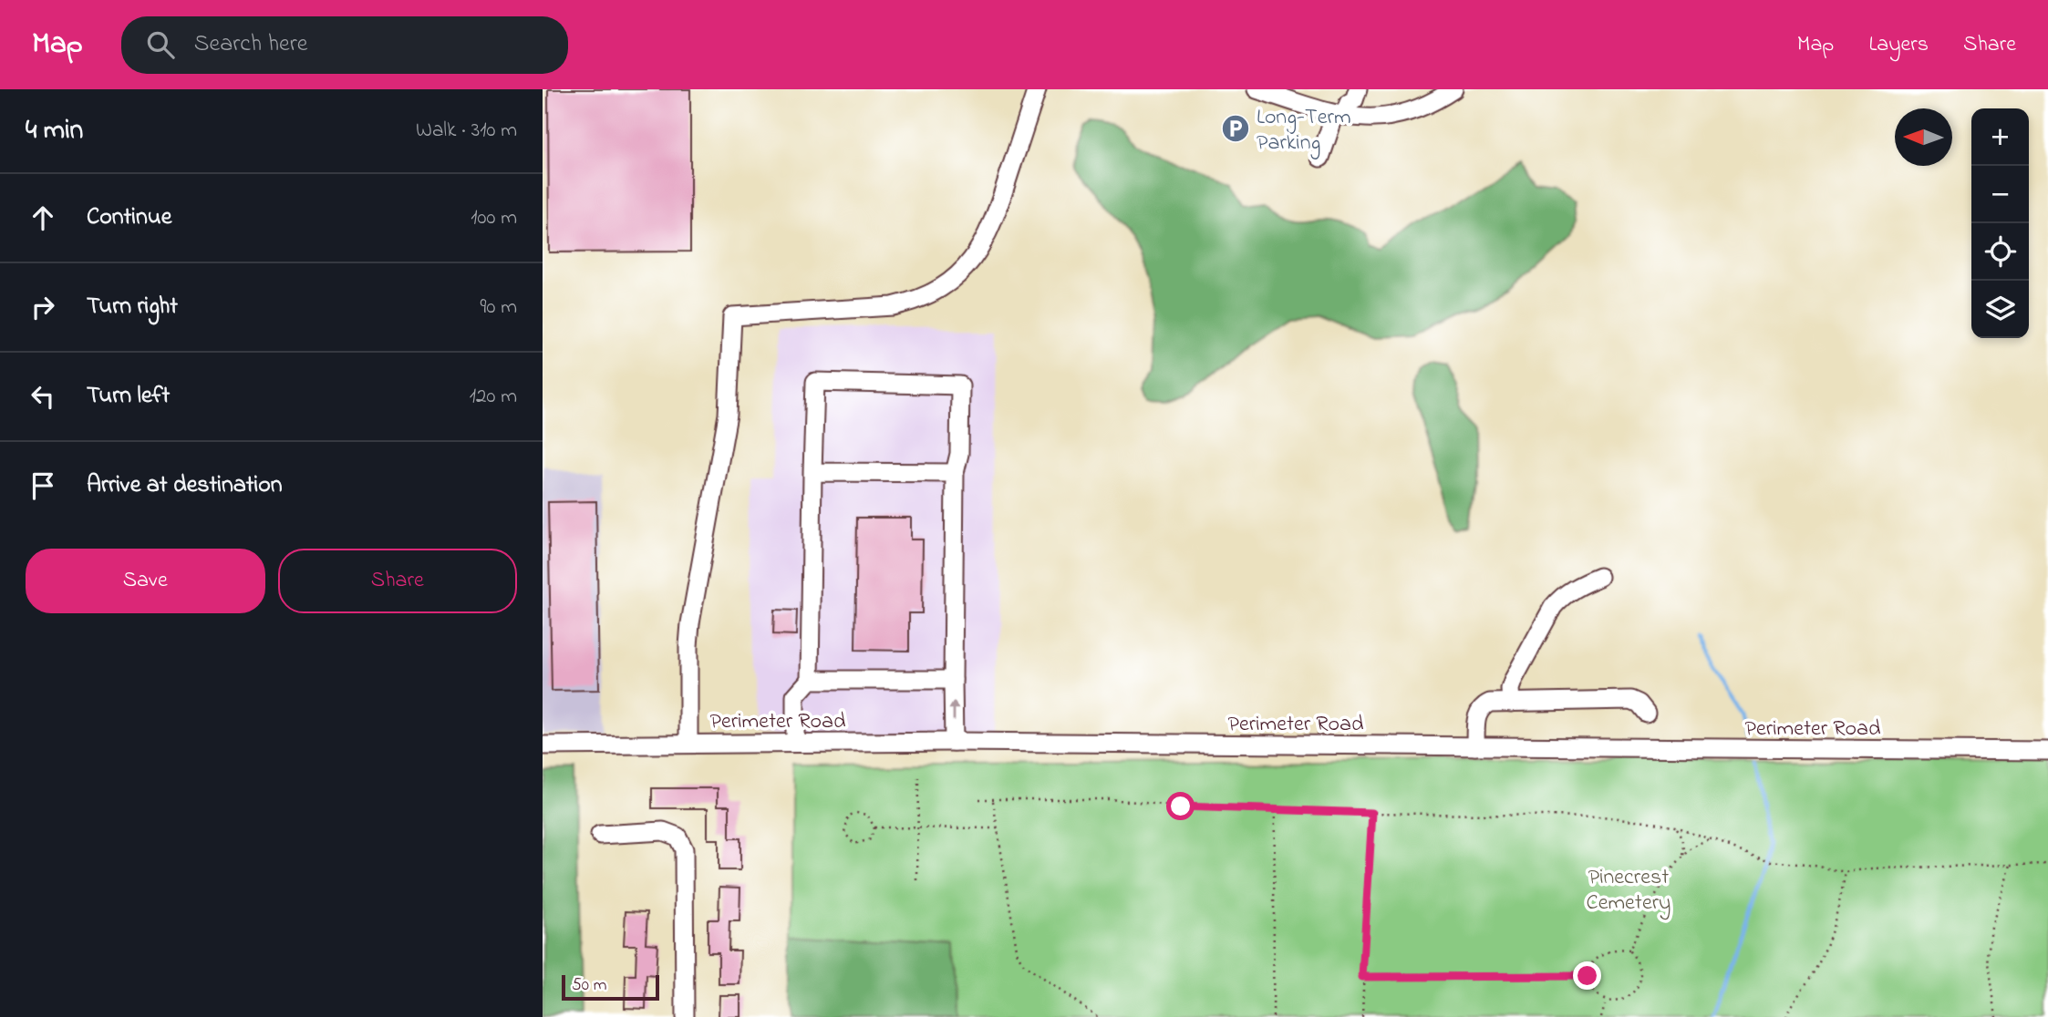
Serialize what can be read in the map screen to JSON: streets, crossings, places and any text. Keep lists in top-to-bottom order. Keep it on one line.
{"streets":{"street":["Perimeter Road"]},"parks":["Pinecrest Cemetery"],"places":{"parking":["Long-Term Parking"]},"scale_bar":"50 m","north":"left","page":{"header":"Map","search":"Search here","nav":["Map","Layers","Share"],"heading":["4 min","Walk · 310 m"],"map_buttons":["+","−"],"list":[["Continue","100 m"],["Turn right","90 m"],["Turn left","120 m"],"Arrive at destination"],"buttons":["Save","Share"],"scale":"50 m"}}
